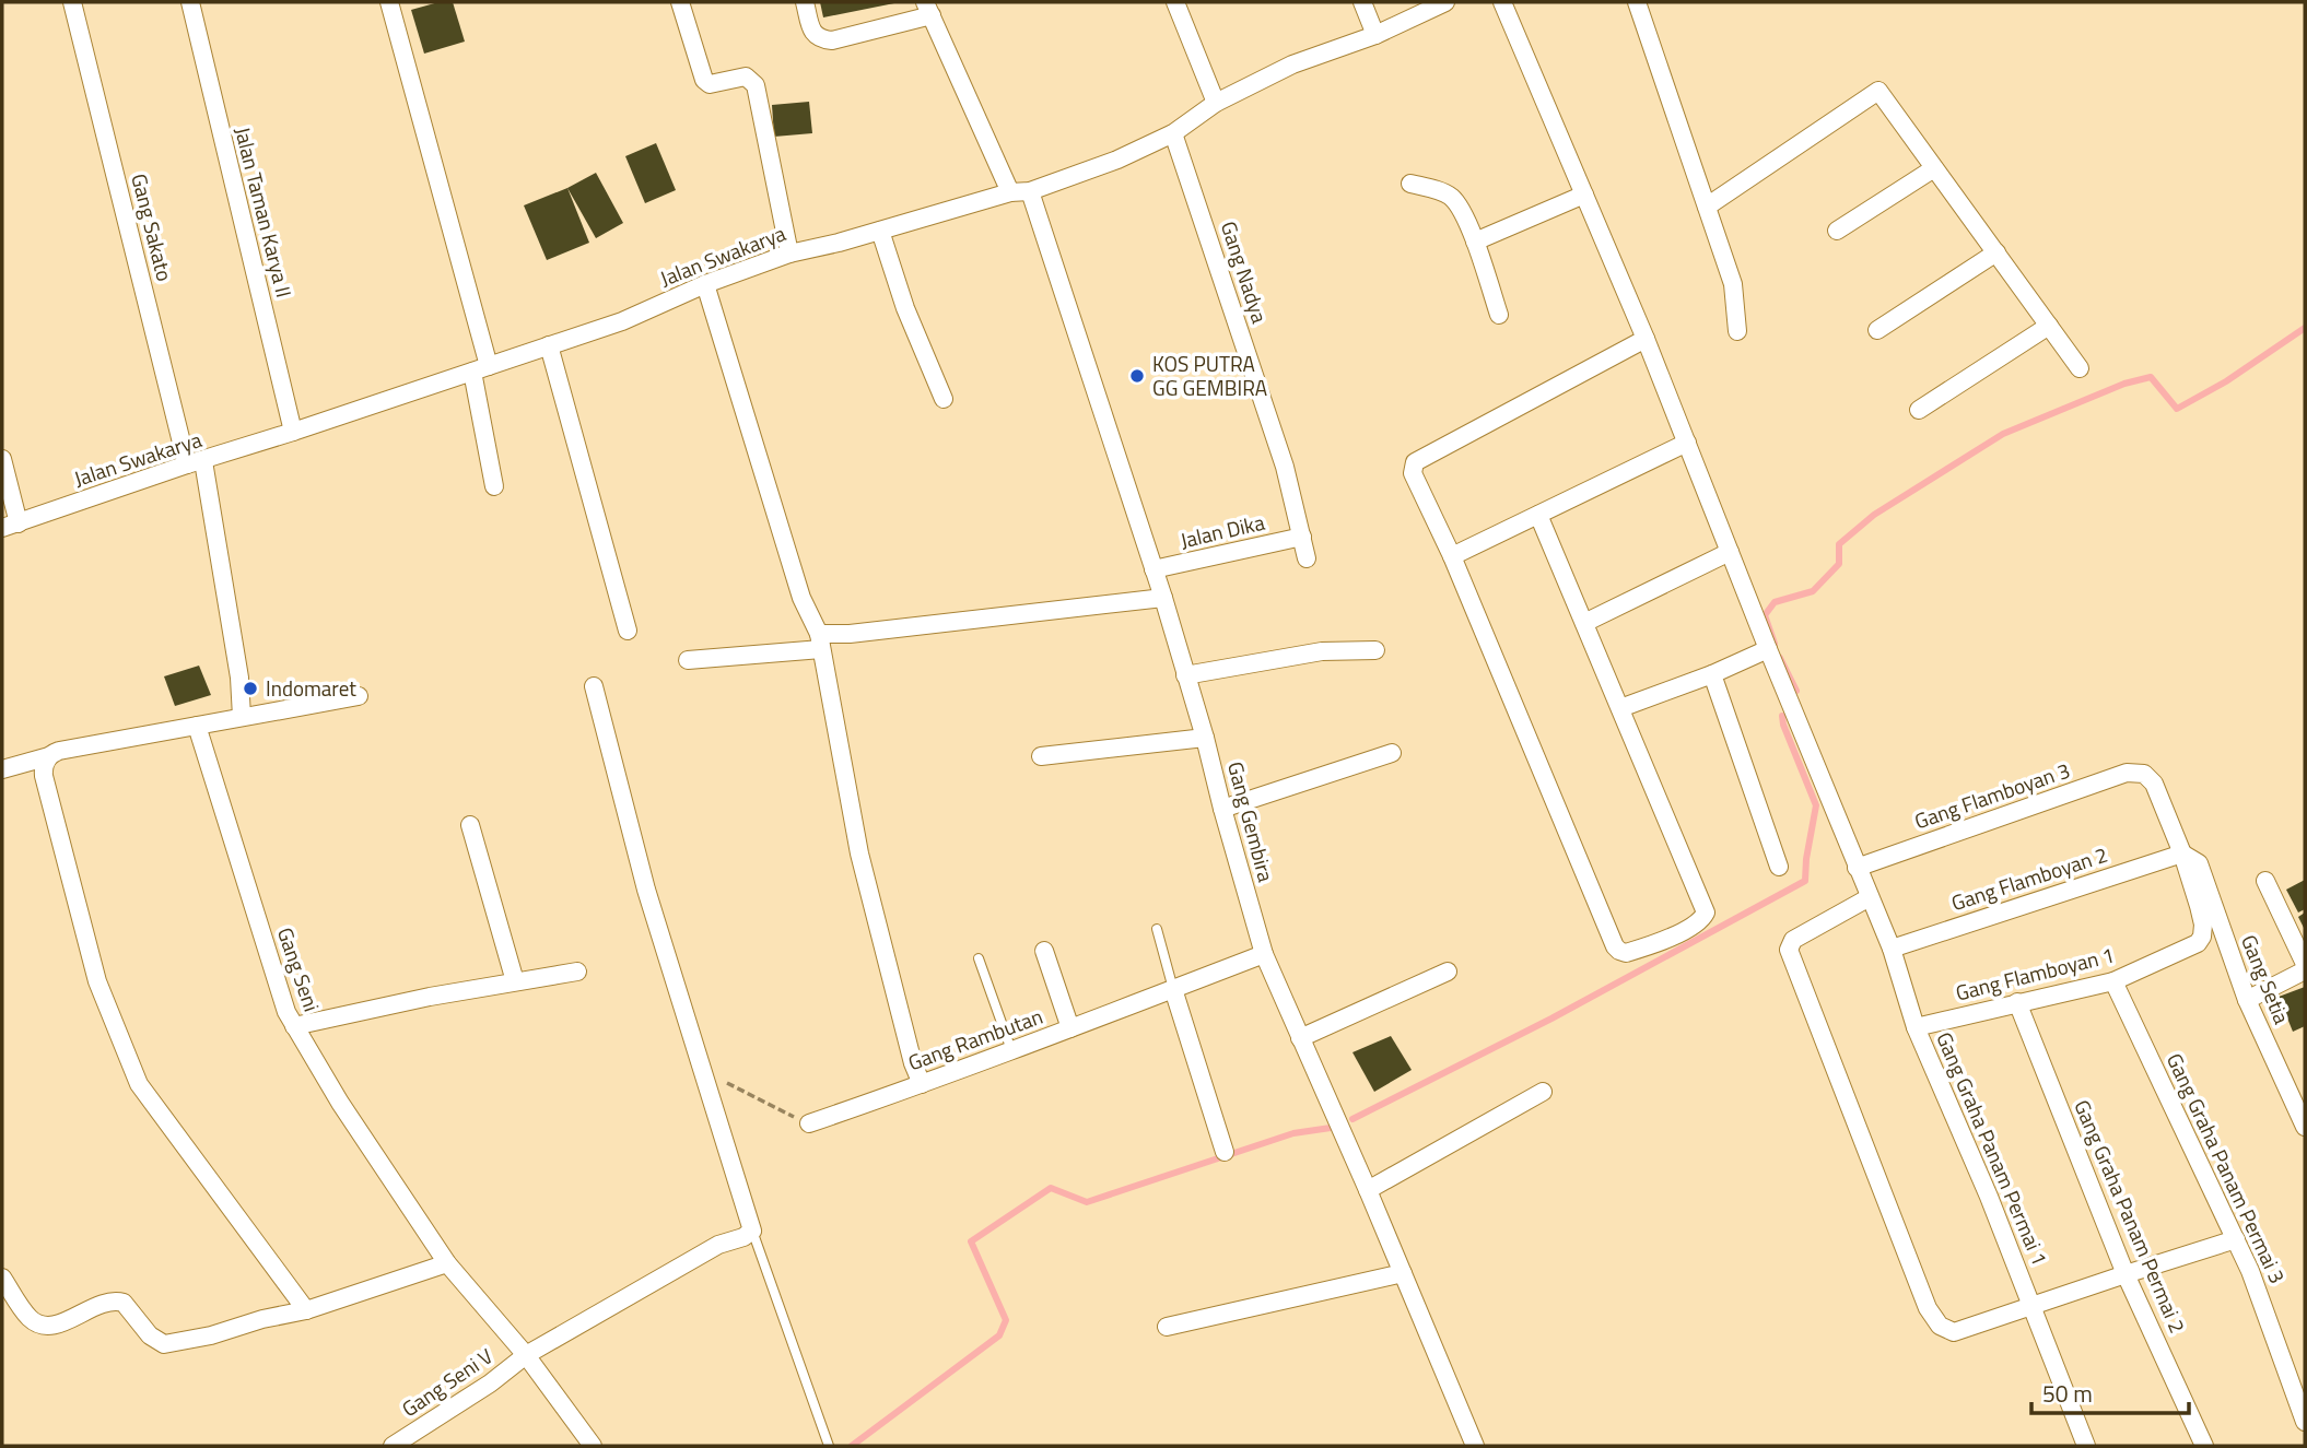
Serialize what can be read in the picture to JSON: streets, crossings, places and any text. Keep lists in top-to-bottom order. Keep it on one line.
{"streets":{"street":["Jalan Taman Karya II","Gang Sakato","Jalan Swakarya","Gang Nadya","Jalan Dika","Gang Flamboyan 3","Gang Gembira","Gang Flamboyan 2","Gang Seni","Gang Flamboyan 1","Gang Setia","Gang Rambutan","Gang Graha Panam Permai 1","Gang Graha Panam Permai 3","Gang Graha Panam Permai 2","Gang Seni V"]},"crossings":[["Jalan Taman Karya II","Jalan Swakarya"],["Gang Sakato","Jalan Swakarya"],["Jalan Swakarya","Gang Nadya"],["Jalan Swakarya","Gang Gembira"],["Gang Nadya","Jalan Dika"],["Jalan Dika","Gang Gembira"],["Gang Flamboyan 3","Gang Flamboyan 2"],["Gang Flamboyan 3","Gang Flamboyan 1"],["Gang Flamboyan 3","Gang Setia"],["Gang Flamboyan 3","Gang Graha Panam Permai 1"],["Gang Gembira","Gang Rambutan"],["Gang Flamboyan 2","Gang Flamboyan 1"],["Gang Flamboyan 2","Gang Setia"],["Gang Flamboyan 2","Gang Graha Panam Permai 1"],["Gang Seni","Gang Seni V"],["Gang Flamboyan 1","Gang Setia"],["Gang Flamboyan 1","Gang Graha Panam Permai 1"],["Gang Flamboyan 1","Gang Graha Panam Permai 3"],["Gang Flamboyan 1","Gang Graha Panam Permai 2"]],"places":["KOS PUTRA GG GEMBIRA","Indomaret"],"scale_bar":"50 m"}
